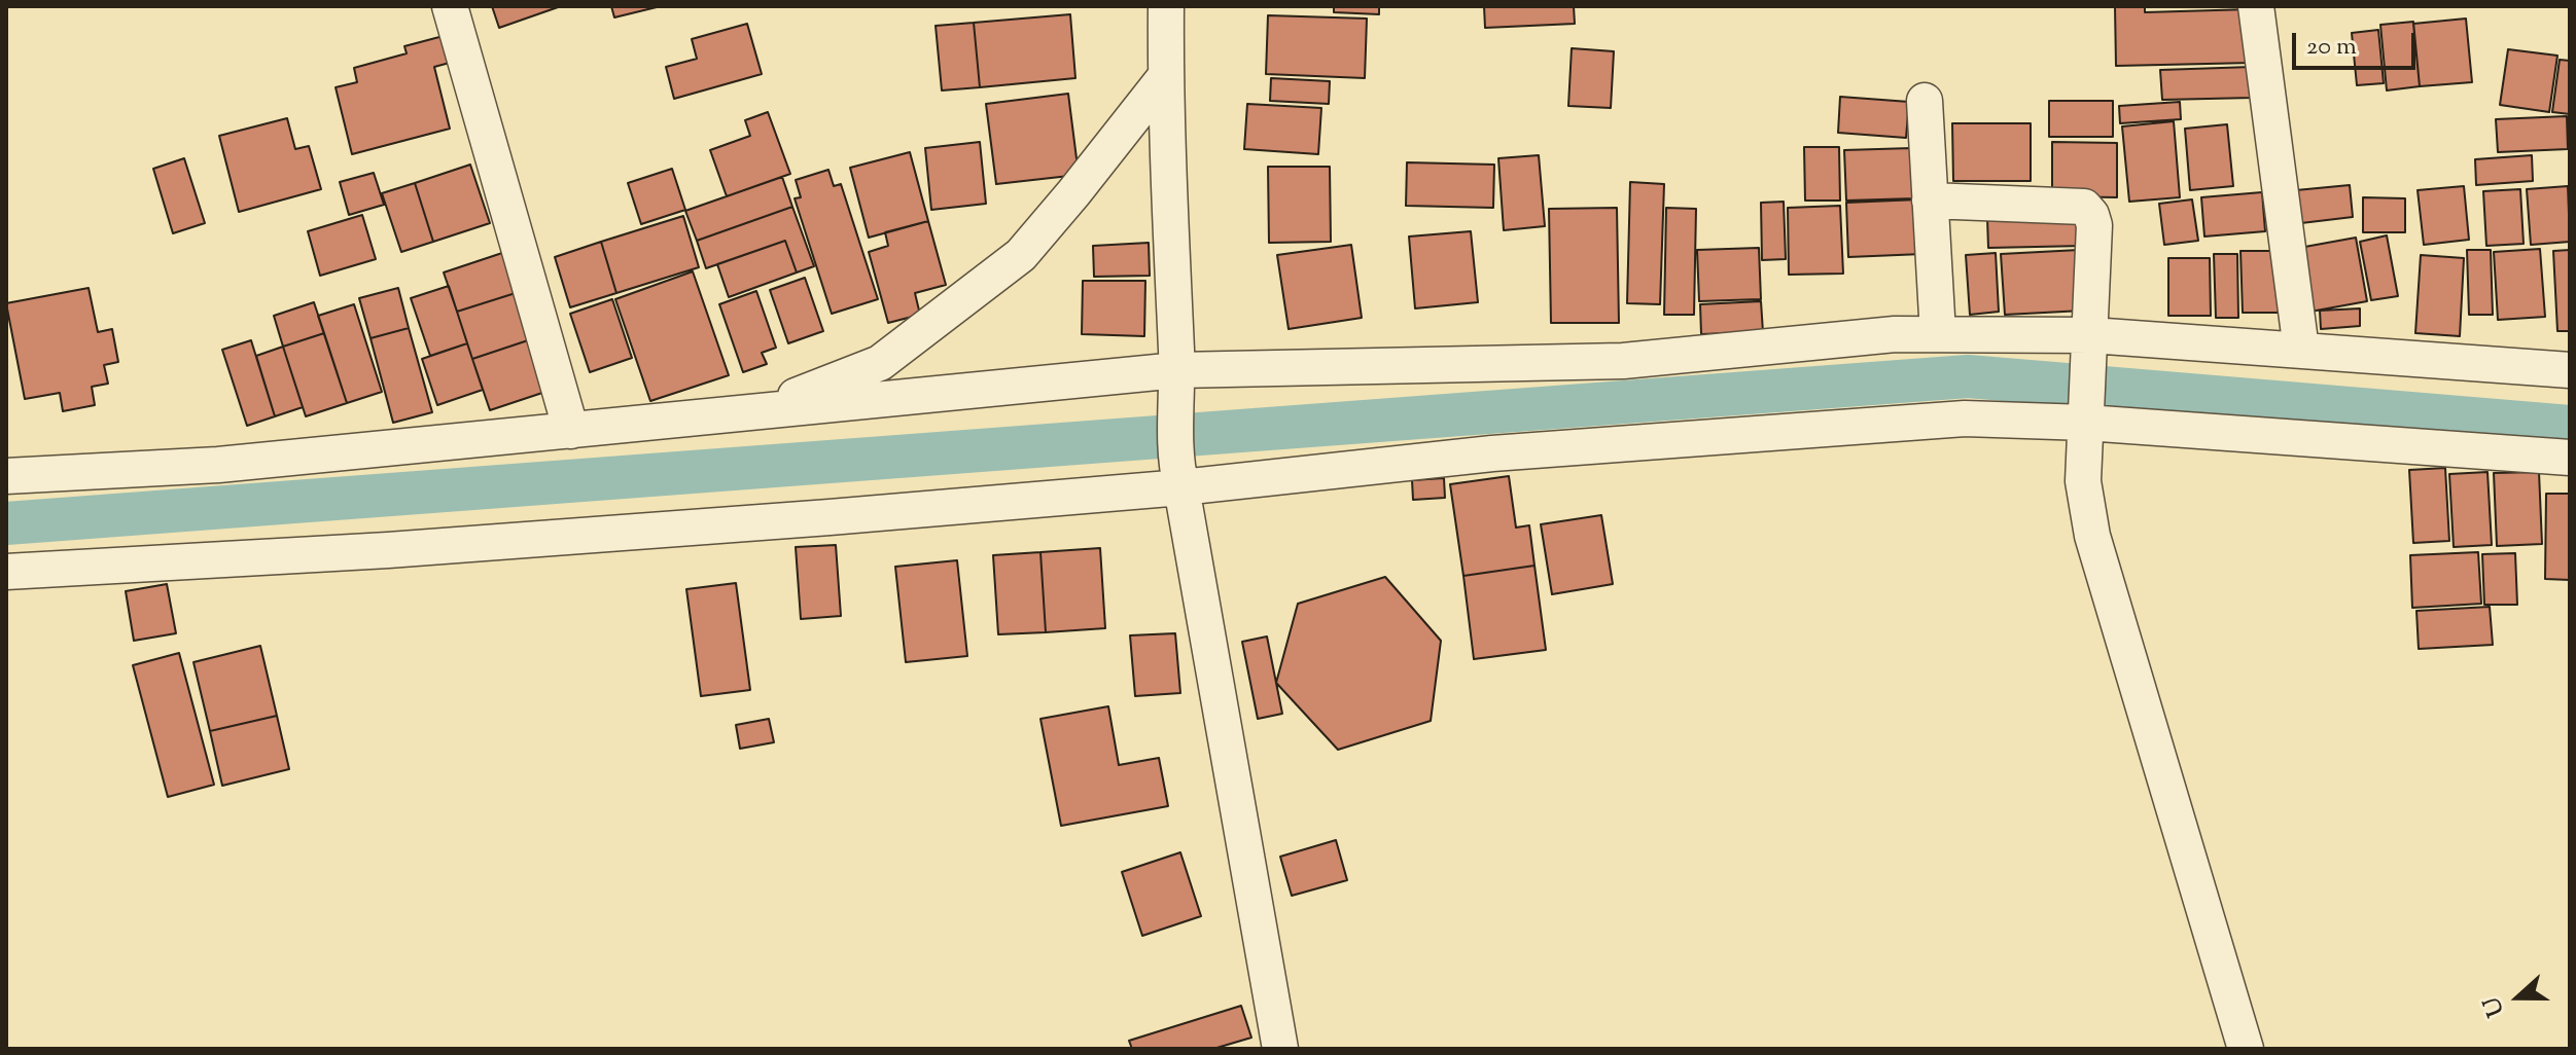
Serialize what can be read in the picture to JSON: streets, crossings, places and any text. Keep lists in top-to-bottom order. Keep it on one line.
{"scale_bar":"20 m","north":"left"}
